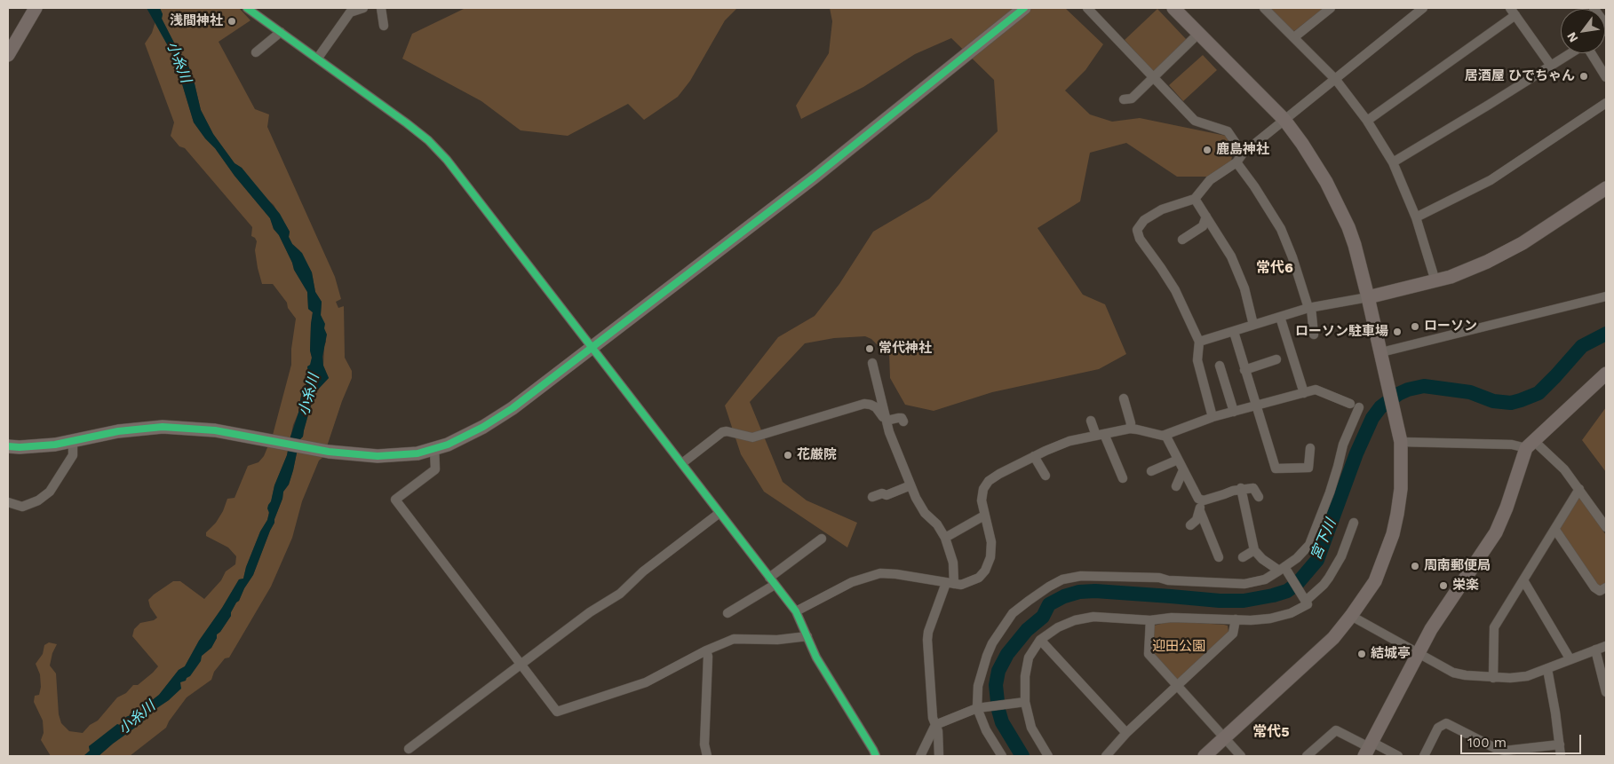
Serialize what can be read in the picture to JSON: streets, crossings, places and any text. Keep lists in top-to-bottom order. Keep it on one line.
{"districts":["常代6","常代5"],"water":["小糸川","宮下川"],"parks":["迎田公園"],"places":["浅間神社","居酒屋 ひでちゃん","鹿島神社","ローソン","ローソン駐車場","常代神社","花厳院","周南郵便局","栄楽","結城亭"],"scale_bar":"100 m","north":"bottom left"}
